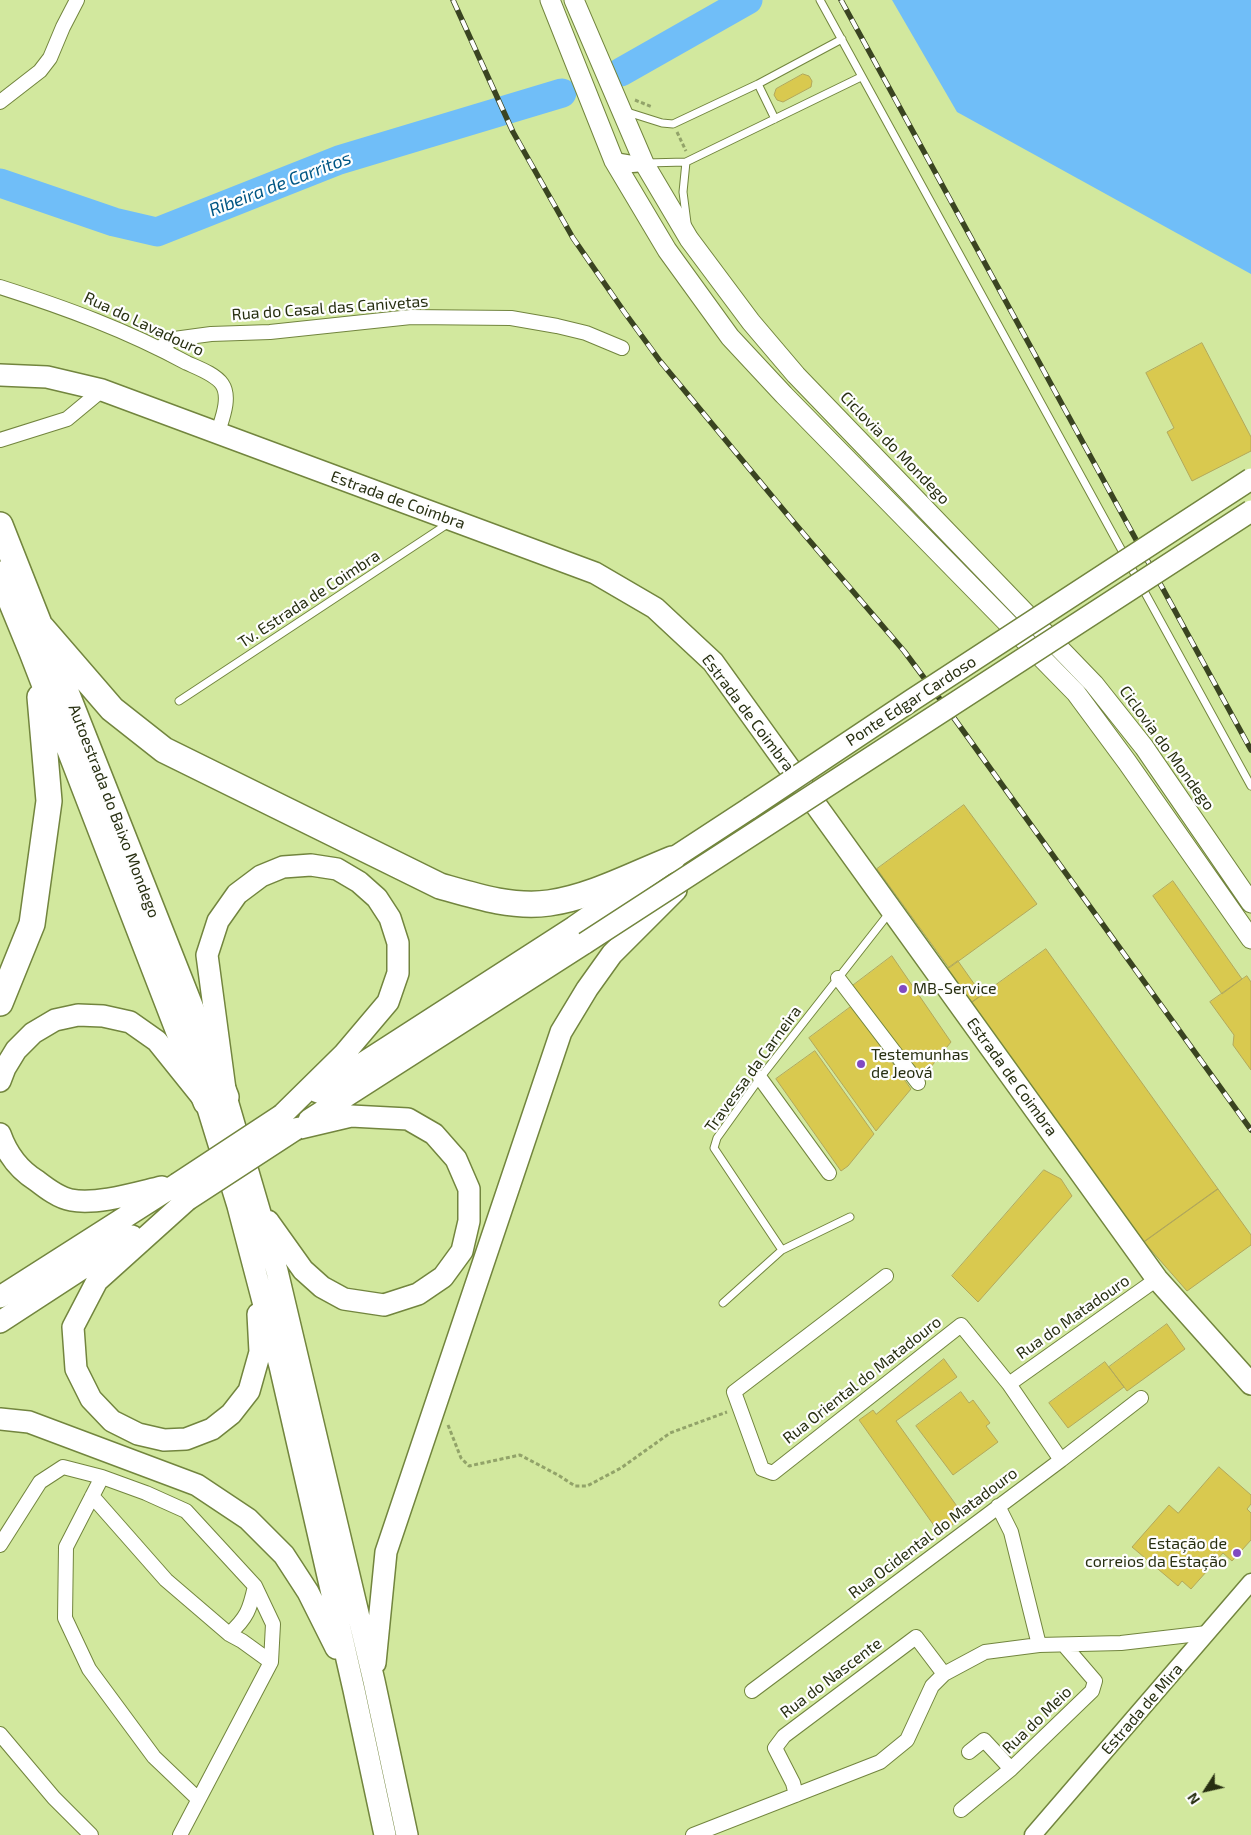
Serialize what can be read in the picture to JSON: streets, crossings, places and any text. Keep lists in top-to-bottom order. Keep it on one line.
{"streets":{"highway":["Autoestrada do Baixo Mondego"],"main road":["Estrada de Coimbra","Ponte Edgar Cardoso"],"street":["Rua do Casal das Canivetas","Rua do Lavadouro","Rua do Matadouro","Rua Oriental do Matadouro","Rua Ocidental do Matadouro","Rua do Nascente","Estrada de Mira","Rua do Meio"],"lane":["Tv. Estrada de Coimbra","Travessa da Carneira"]},"crossings":[["Rua do Casal das Canivetas","Rua do Lavadouro"],["Rua do Lavadouro","Estrada de Coimbra"],["Estrada de Coimbra","Tv. Estrada de Coimbra"],["Estrada de Coimbra","Travessa da Carneira"],["Estrada de Coimbra","Rua do Matadouro"],["Rua do Matadouro","Rua Oriental do Matadouro"]],"water":["Ribeira de Carritos"],"places":["MB-Service","Testemunhas de Jeová","Estação de correios da Estação"],"north":"bottom left"}
